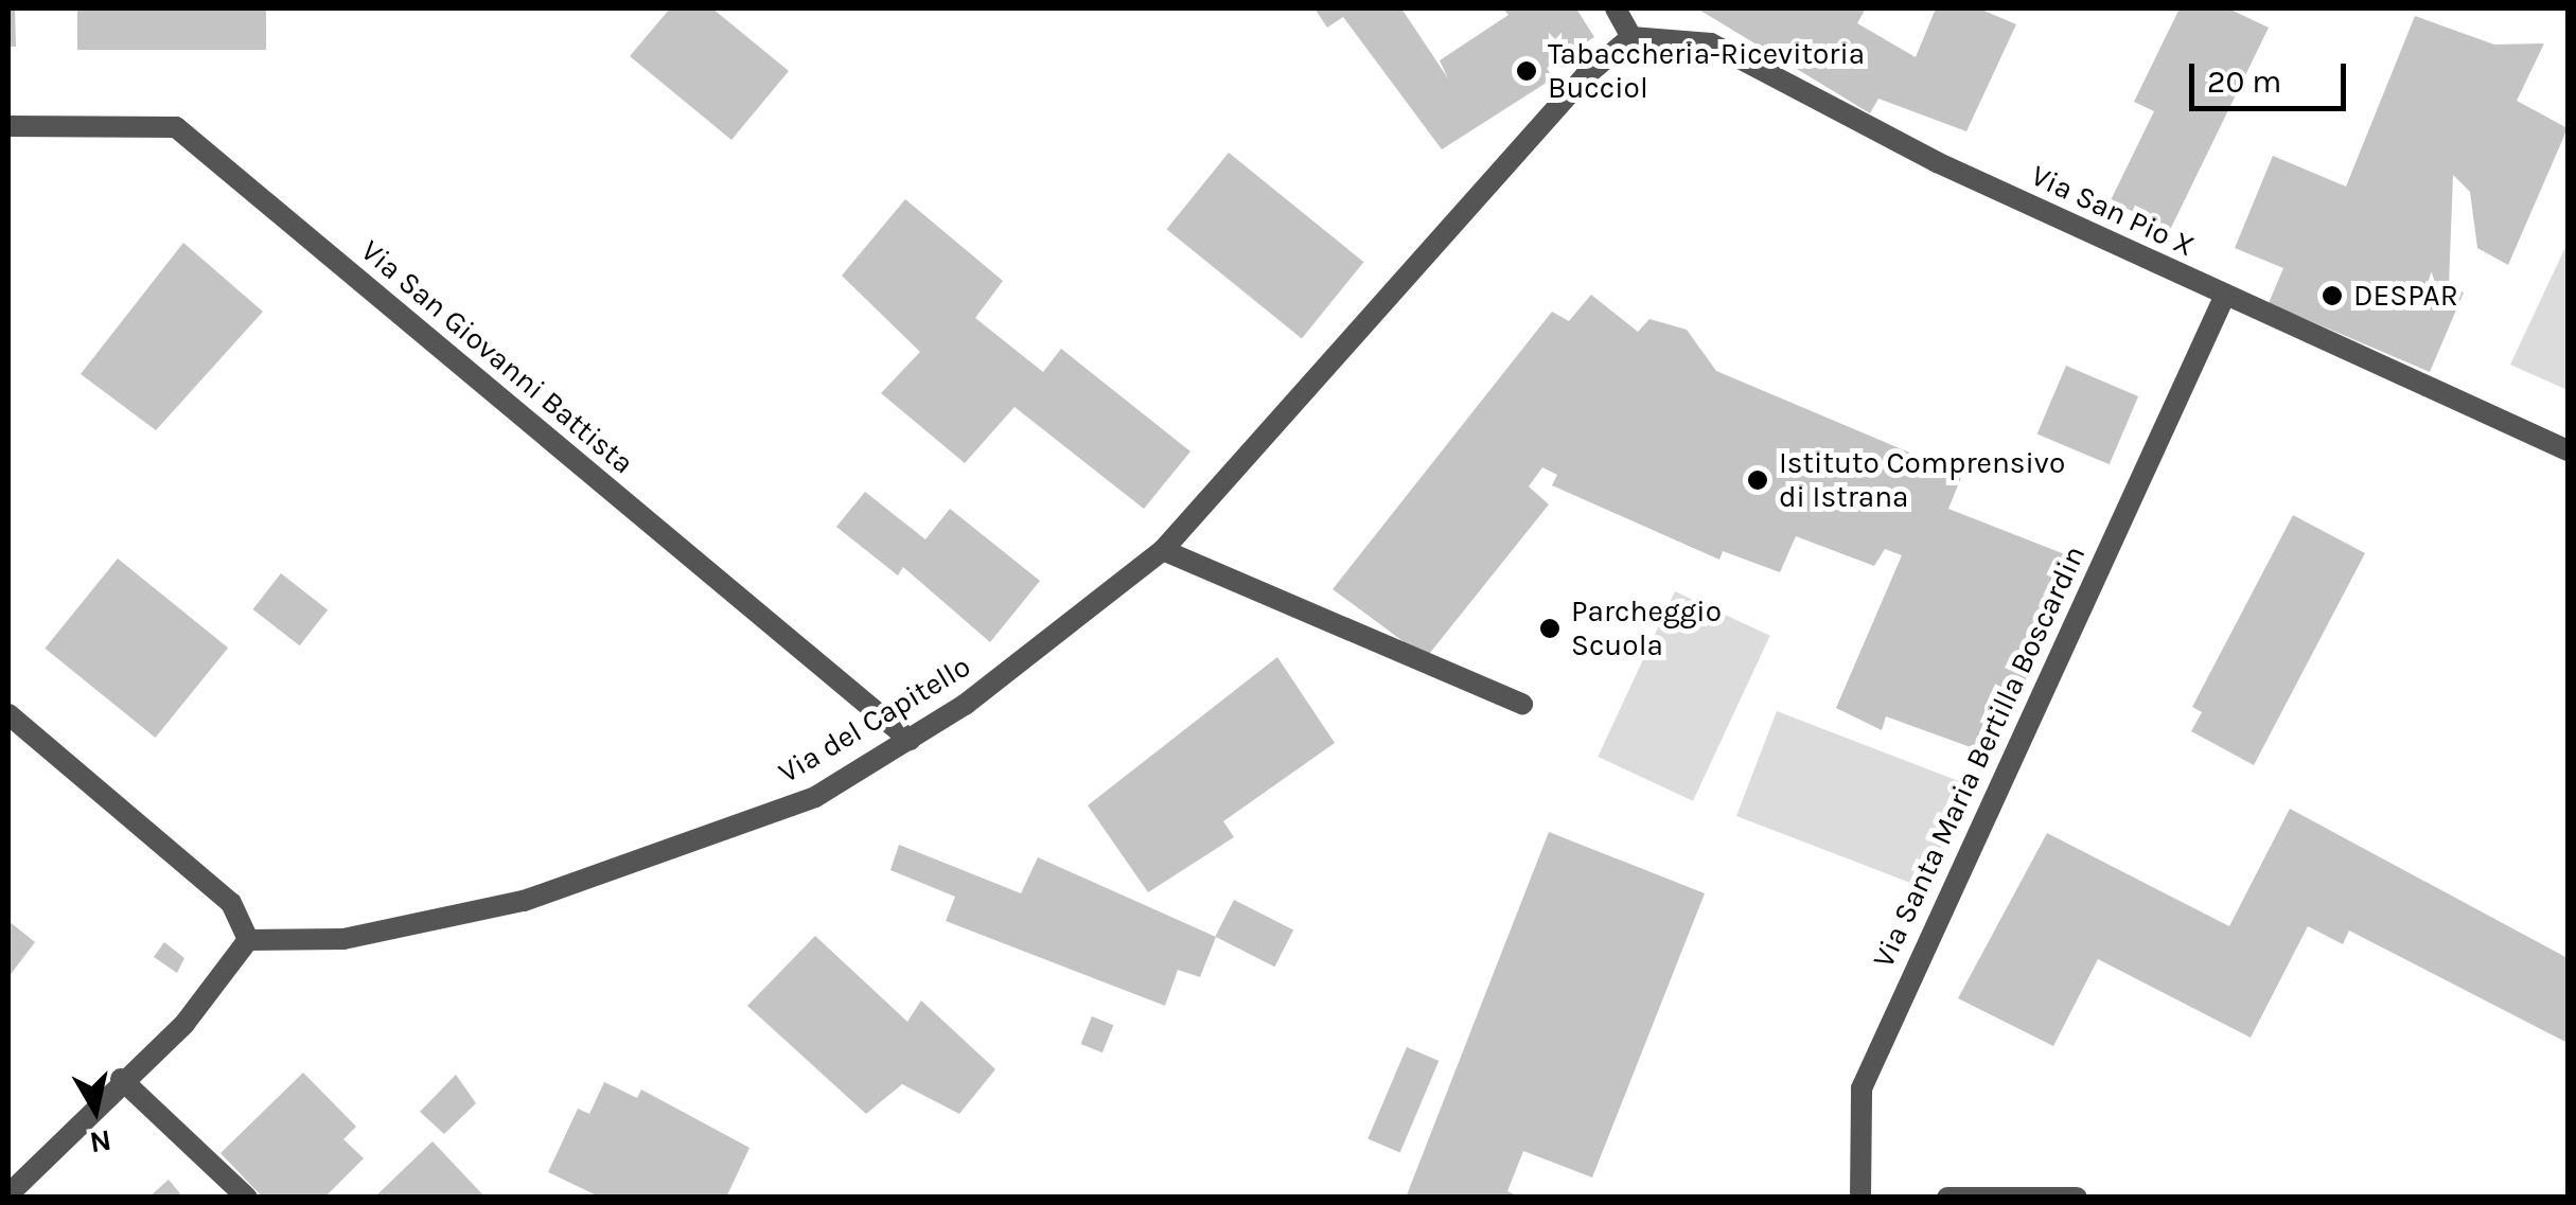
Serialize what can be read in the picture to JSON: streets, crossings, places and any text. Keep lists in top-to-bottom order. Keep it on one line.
{"streets":{"street":["Via San Pio X","Via San Giovanni Battista","Via del Capitello","Via Santa Maria Bertilla Boscardin"]},"crossings":[["Via San Pio X","Via del Capitello"],["Via San Pio X","Via Santa Maria Bertilla Boscardin"],["Via San Giovanni Battista","Via del Capitello"]],"places":["Tabaccheria-Ricevitoria Bucciol","DESPAR","Istituto Comprensivo di Istrana","Parcheggio Scuola"],"scale_bar":"20 m","north":"bottom"}
